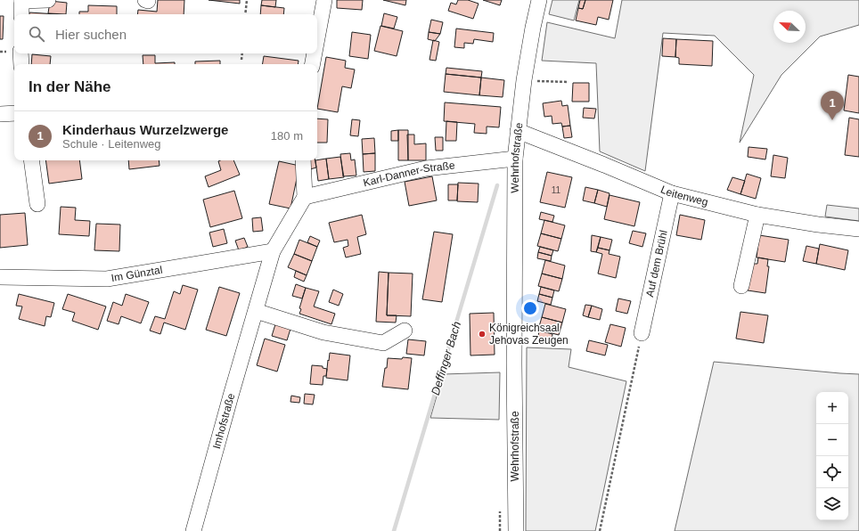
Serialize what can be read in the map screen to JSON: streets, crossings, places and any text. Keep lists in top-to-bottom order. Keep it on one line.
{"streets":{"street":["Wehrhofstraße","Karl-Danner-Straße","Leitenweg","Auf dem Brühl","Im Günztal","Imhofstraße"]},"crossings":[["Wehrhofstraße","Karl-Danner-Straße"],["Wehrhofstraße","Leitenweg"],["Karl-Danner-Straße","Imhofstraße"],["Leitenweg","Auf dem Brühl"],["Im Günztal","Imhofstraße"]],"water":["Deffinger Bach"],"places":["Königreichsaal Jehovas Zeugen"],"house_numbers":["11"],"north":"top left","page":{"search":"Hier suchen","heading":"In der Nähe","pins":"1","list":[{"mark":"1","name":"Kinderhaus Wurzelzwerge","note":"Schule · Leitenweg","value":"180 m"}],"map_buttons":["+","−"]}}
